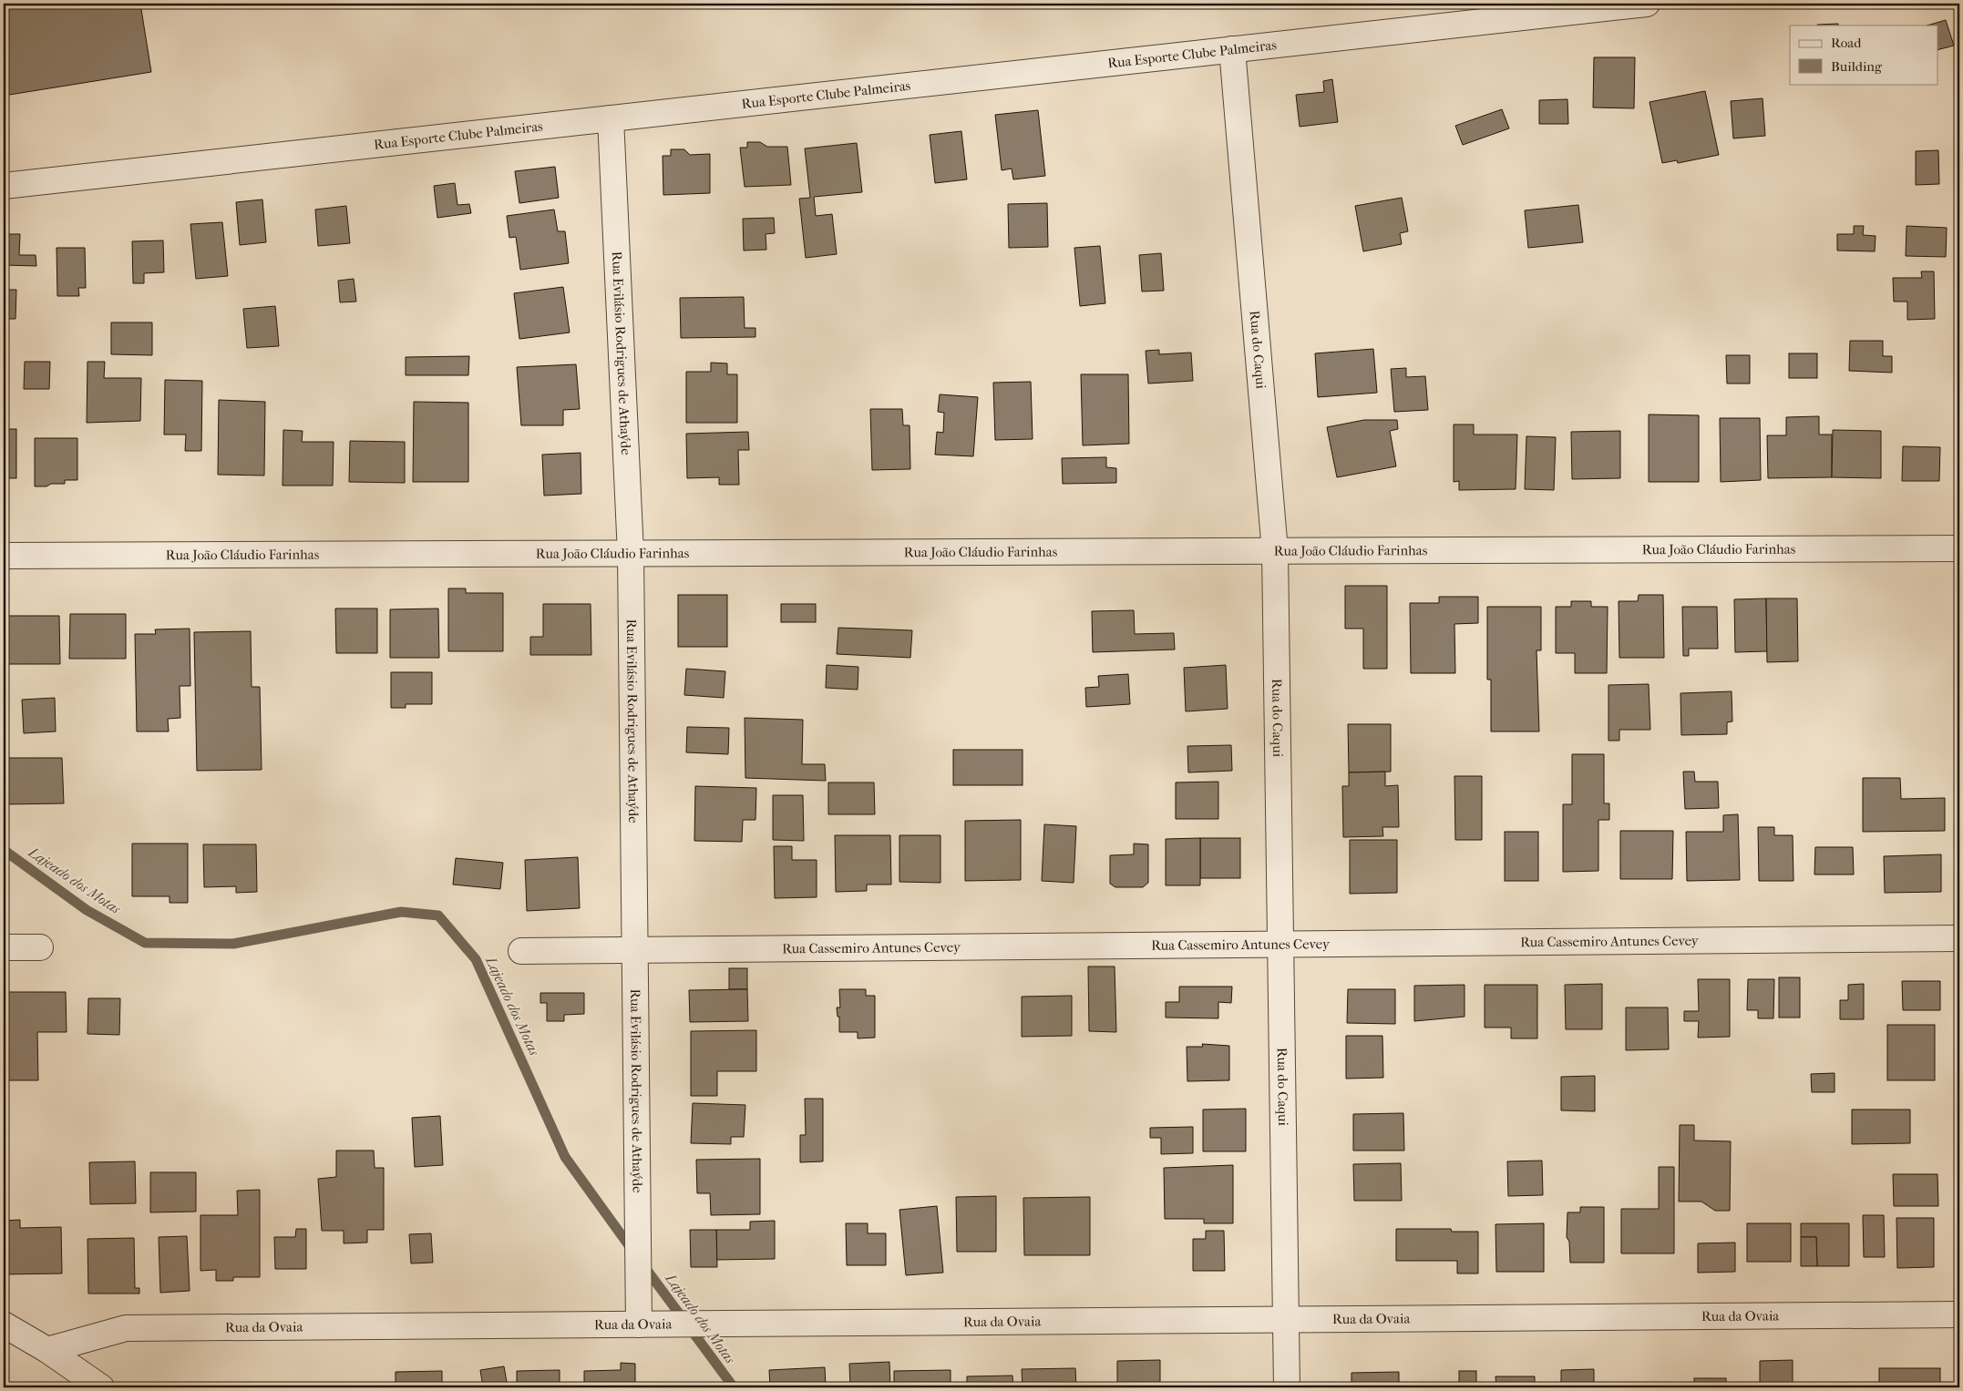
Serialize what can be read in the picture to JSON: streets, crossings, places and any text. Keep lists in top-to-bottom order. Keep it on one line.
{"streets":{"street":["Rua Esporte Clube Palmeiras","Rua do Caqui","Rua Evilásio Rodrigues de Athaýde","Rua João Cláudio Farinhas","Rua Cassemiro Antunes Cevey","Rua da Ovaia"]},"crossings":[["Rua Esporte Clube Palmeiras","Rua do Caqui"],["Rua Esporte Clube Palmeiras","Rua Evilásio Rodrigues de Athaýde"],["Rua do Caqui","Rua João Cláudio Farinhas"],["Rua do Caqui","Rua Cassemiro Antunes Cevey"],["Rua do Caqui","Rua da Ovaia"],["Rua Evilásio Rodrigues de Athaýde","Rua João Cláudio Farinhas"],["Rua Evilásio Rodrigues de Athaýde","Rua Cassemiro Antunes Cevey"],["Rua Evilásio Rodrigues de Athaýde","Rua da Ovaia"]],"water":["Lajeado dos Motas"],"legend":["Road","Building"]}
